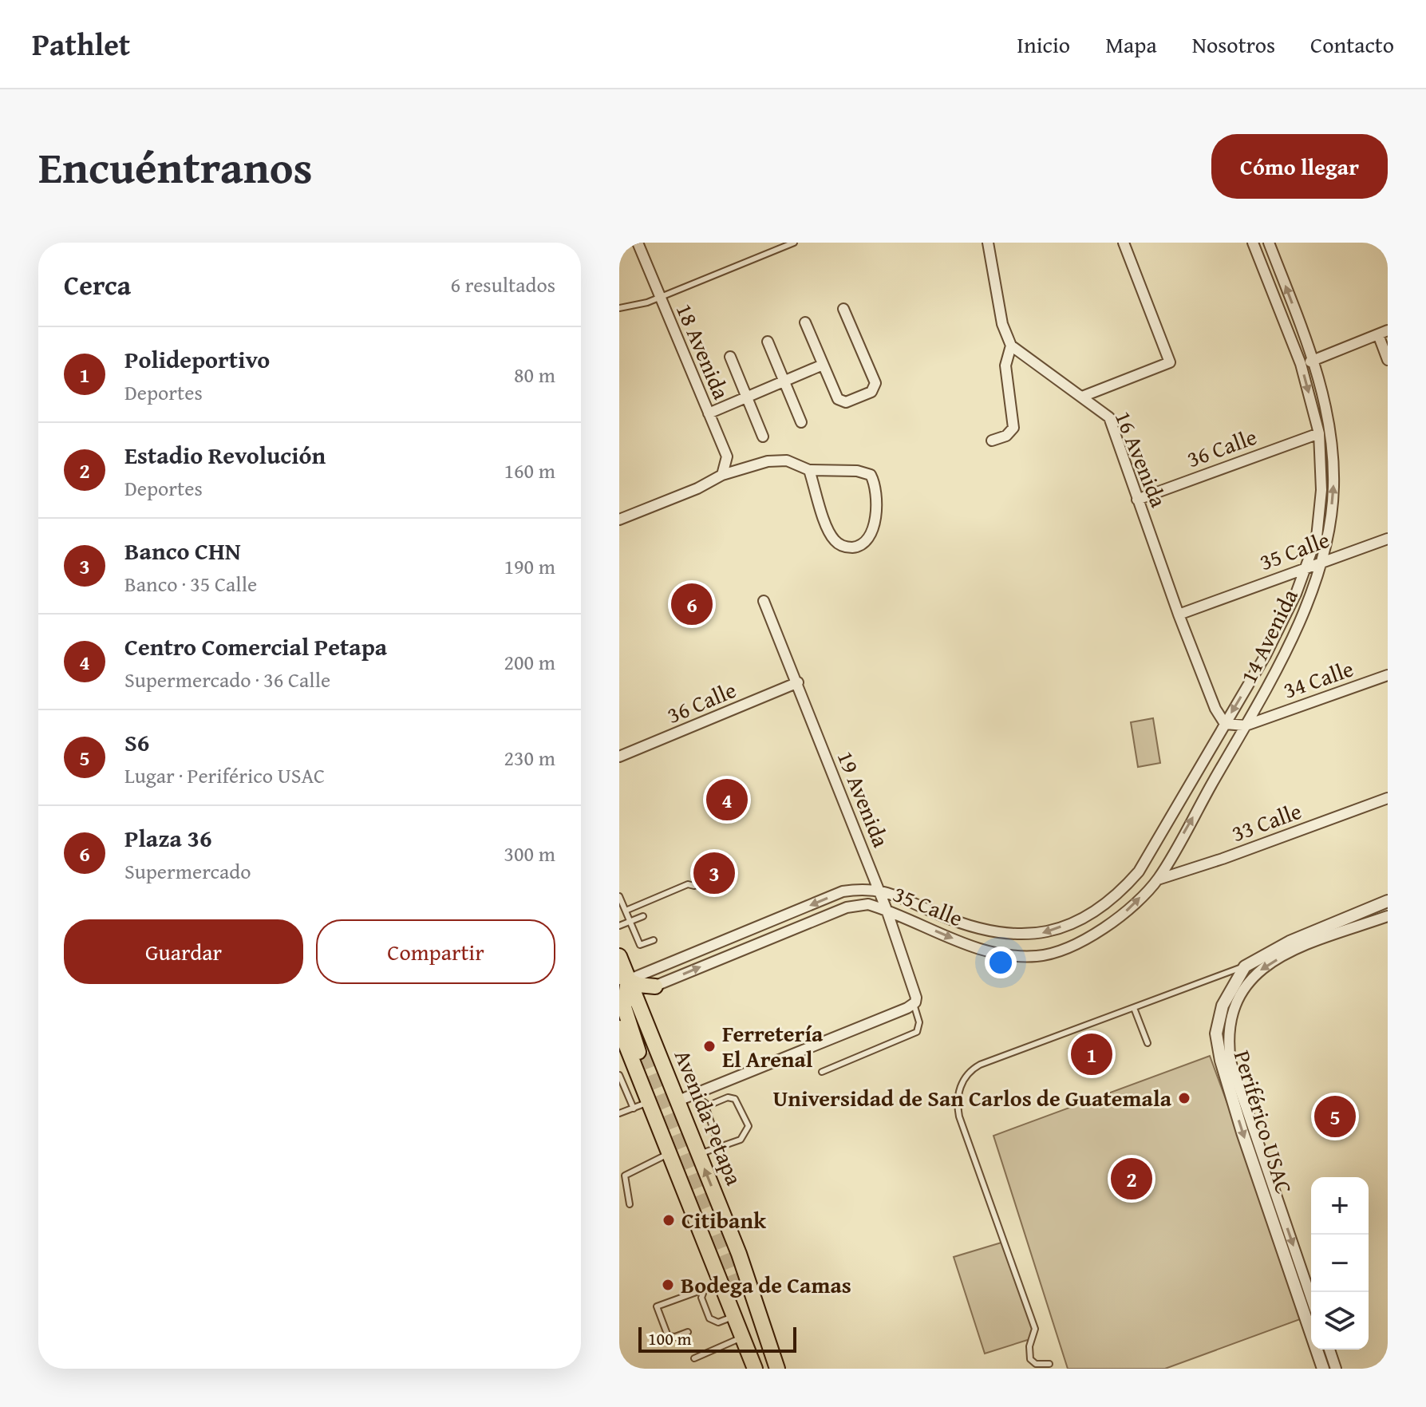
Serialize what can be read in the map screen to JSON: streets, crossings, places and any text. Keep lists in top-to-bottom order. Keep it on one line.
{"streets":{"main road":["Avenida Petapa"],"street":["18 Avenida","36 Calle","16 Avenida","35 Calle","14 Avenida","34 Calle","19 Avenida","33 Calle","Periférico USAC"]},"crossings":[["36 Calle","16 Avenida"],["36 Calle","14 Avenida"],["36 Calle","19 Avenida"],["16 Avenida","35 Calle"],["16 Avenida","14 Avenida"],["16 Avenida","34 Calle"],["35 Calle","14 Avenida"],["35 Calle","19 Avenida"],["35 Calle","33 Calle"],["35 Calle","Avenida Petapa"],["14 Avenida","34 Calle"],["14 Avenida","33 Calle"]],"one_way":["Periférico USAC"],"places":["Ferretería El Arenal","Universidad de San Carlos de Guatemala","Citibank","Bodega de Camas"],"scale_bar":"100 m","page":{"header":"Pathlet","nav":["Inicio","Mapa","Nosotros","Contacto"],"title":"Encuéntranos","buttons":["Cómo llegar",["Guardar","Compartir"]],"heading":["Cerca","6 resultados"],"list":[{"mark":"1","name":"Polideportivo","note":"Deportes","value":"80 m"},{"mark":"2","name":"Estadio Revolución","note":"Deportes","value":"160 m"},{"mark":"3","name":"Banco CHN","note":"Banco · 35 Calle","value":"190 m"},{"mark":"4","name":"Centro Comercial Petapa","note":"Supermercado · 36 Calle","value":"200 m"},{"mark":"5","name":"S6","note":"Lugar · Periférico USAC","value":"230 m"},{"mark":"6","name":"Plaza 36","note":"Supermercado","value":"300 m"}],"pins":["6","4","3","1","5","2"],"map_buttons":["+","−"],"scale":"100 m"}}
